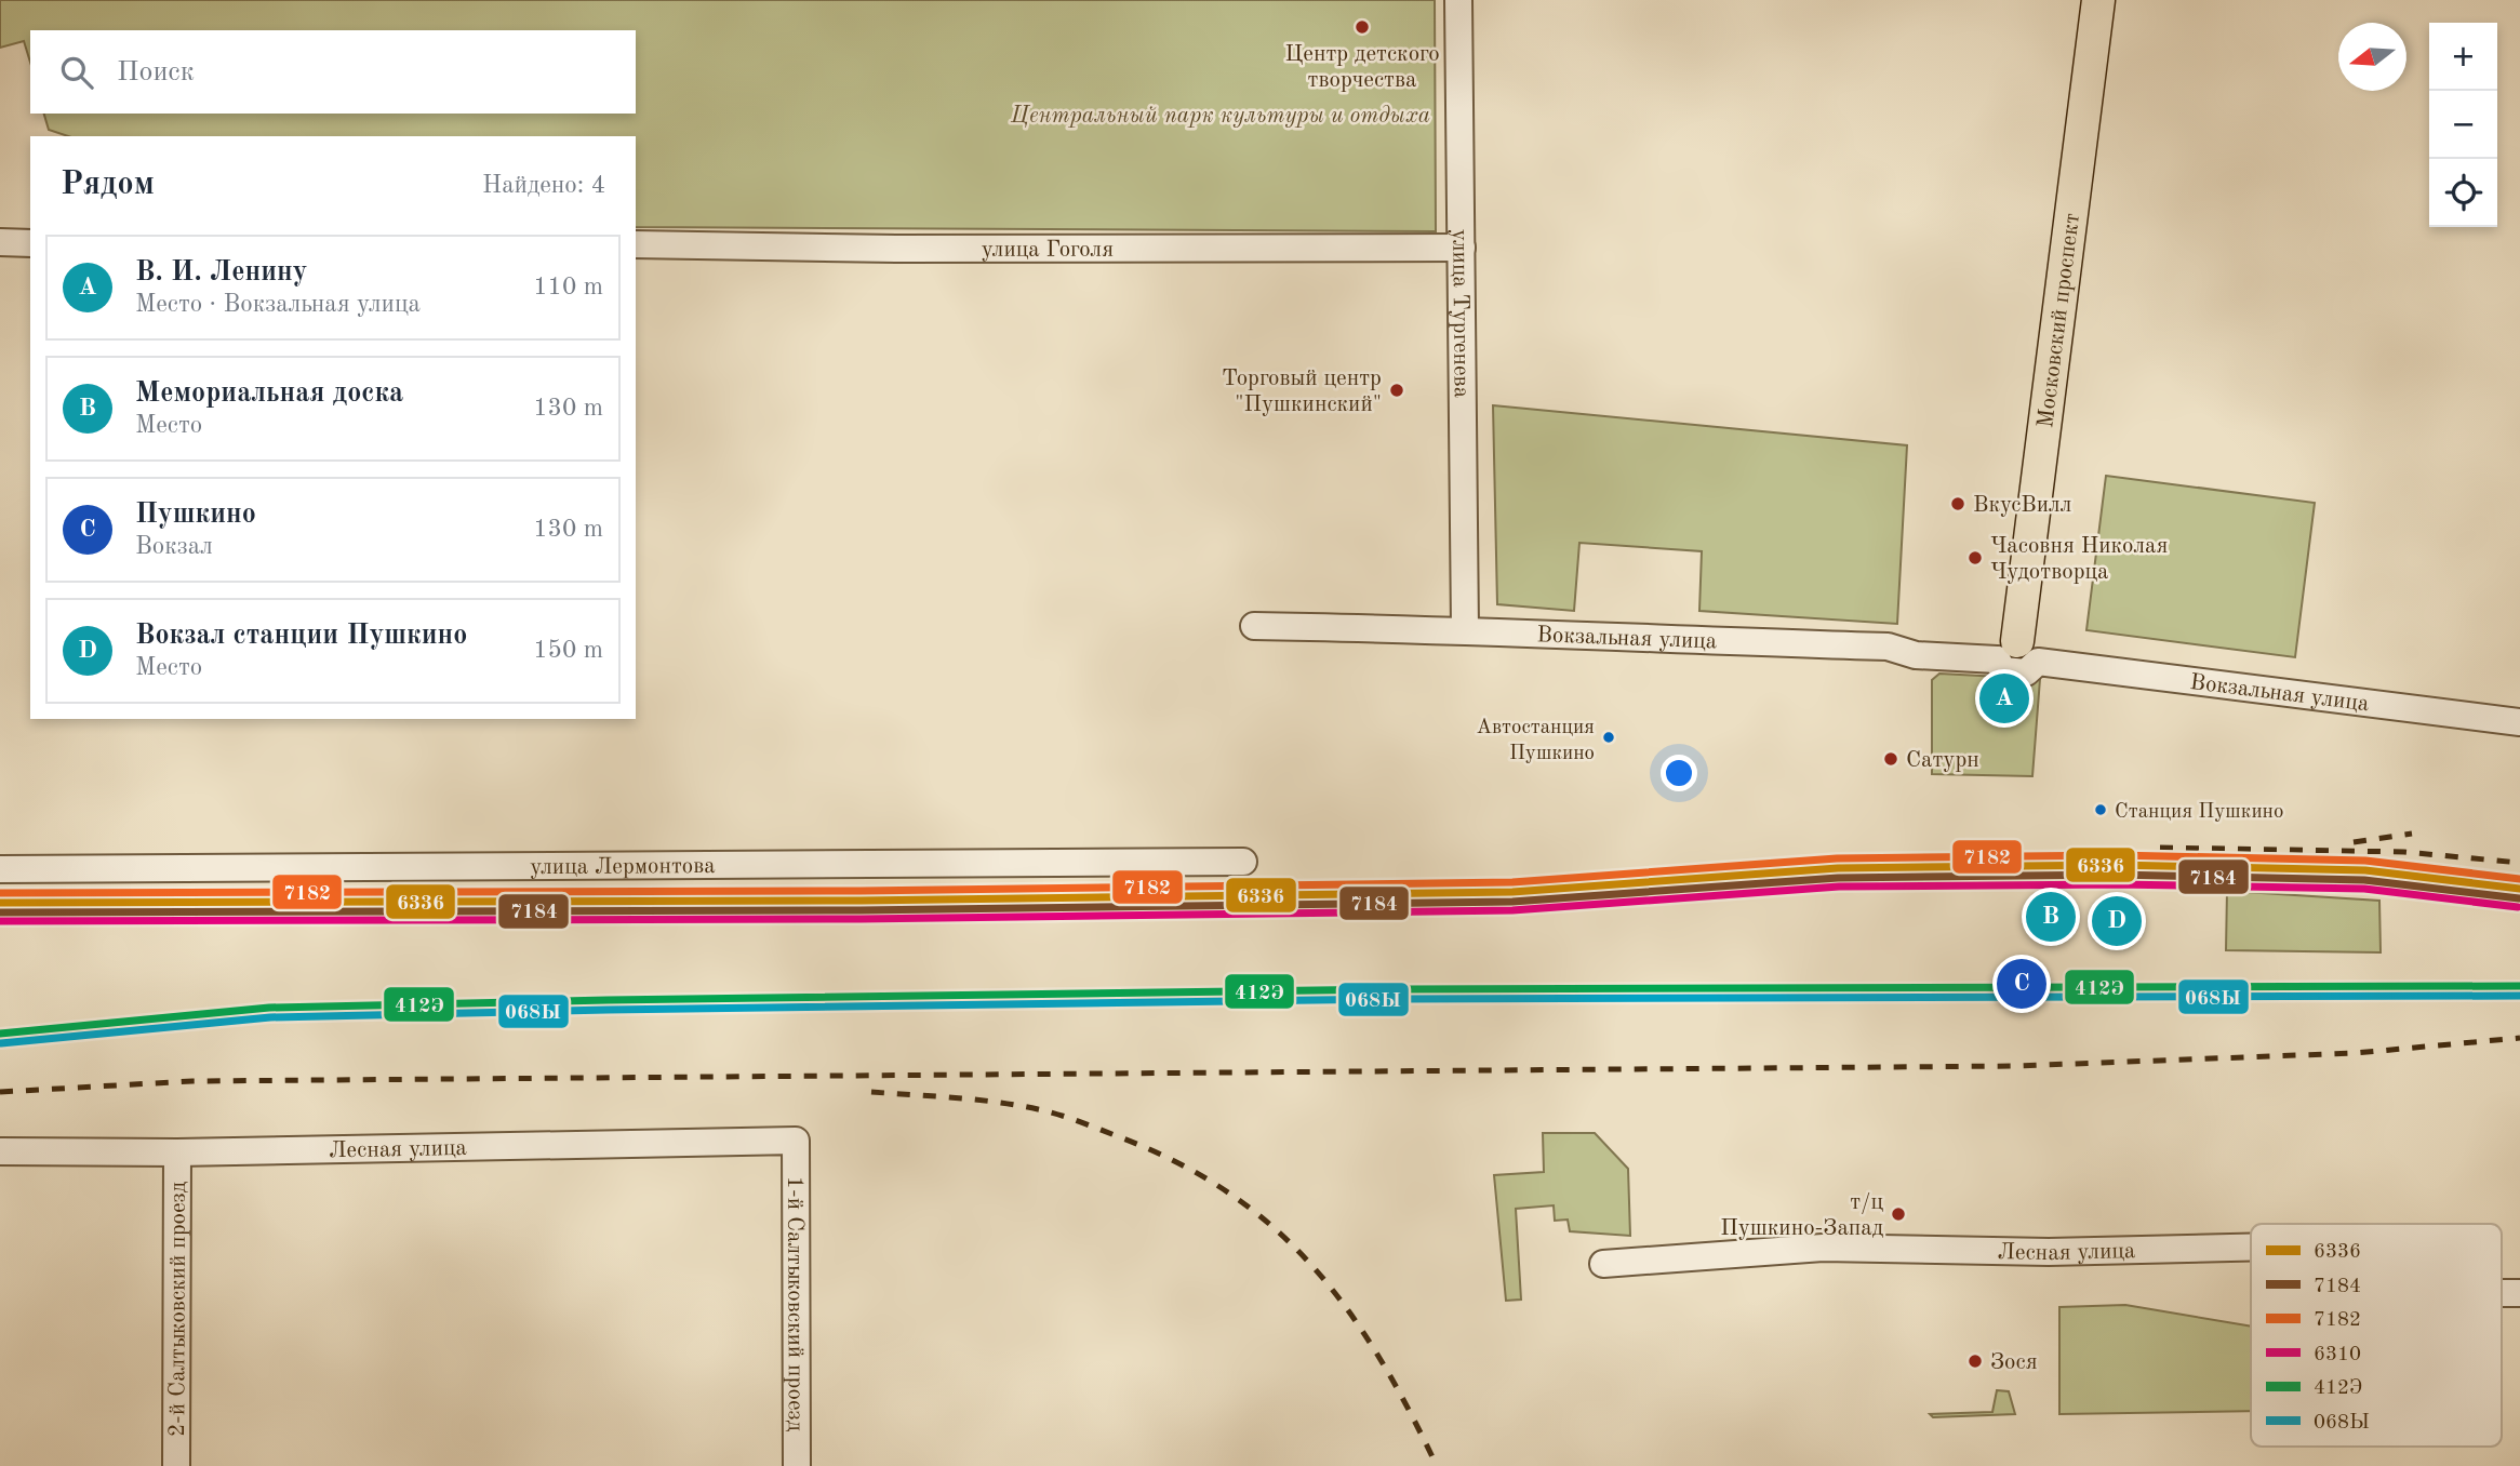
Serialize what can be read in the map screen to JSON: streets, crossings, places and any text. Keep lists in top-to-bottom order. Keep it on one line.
{"streets":{"main road":["Московский проспект"],"street":["улица Гоголя","улица Тургенева","Вокзальная улица","улица Лермонтова","Лесная улица","1-й Салтыковский проезд","2-й Салтыковский проезд"]},"crossings":[["улица Гоголя","улица Тургенева"],["улица Тургенева","Вокзальная улица"],["Московский проспект","Вокзальная улица"],["Лесная улица","1-й Салтыковский проезд"],["Лесная улица","2-й Салтыковский проезд"]],"parks":["Центральный парк культуры и отдыха"],"places":["Центр детского творчества","Торговый центр \"Пушкинский\"","ВкусВилл","Часовня Николая Чудотворца","Автостанция Пушкино","Сатурн","Станция Пушкино","т/ц Пушкино-Запад","Зося"],"lines":["transit line 7182","transit line 6336","transit line 7184","transit line 6310","transit line 412Э","transit line 068Ы"],"legend":["6336","7184","7182","6310","412Э","068Ы"],"north":"left","page":{"map_buttons":["+","−"],"search":"Поиск","heading":["Рядом","Найдено: 4"],"list":[{"mark":"A","name":"В. И. Ленину","note":"Место · Вокзальная улица","value":"110 m"},{"mark":"B","name":"Мемориальная доска","note":"Место","value":"130 m"},{"mark":"C","name":"Пушкино","note":"Вокзал","value":"130 m"},{"mark":"D","name":"Вокзал станции Пушкино","note":"Место","value":"150 m"}],"pins":["A","B","D","C"]}}
